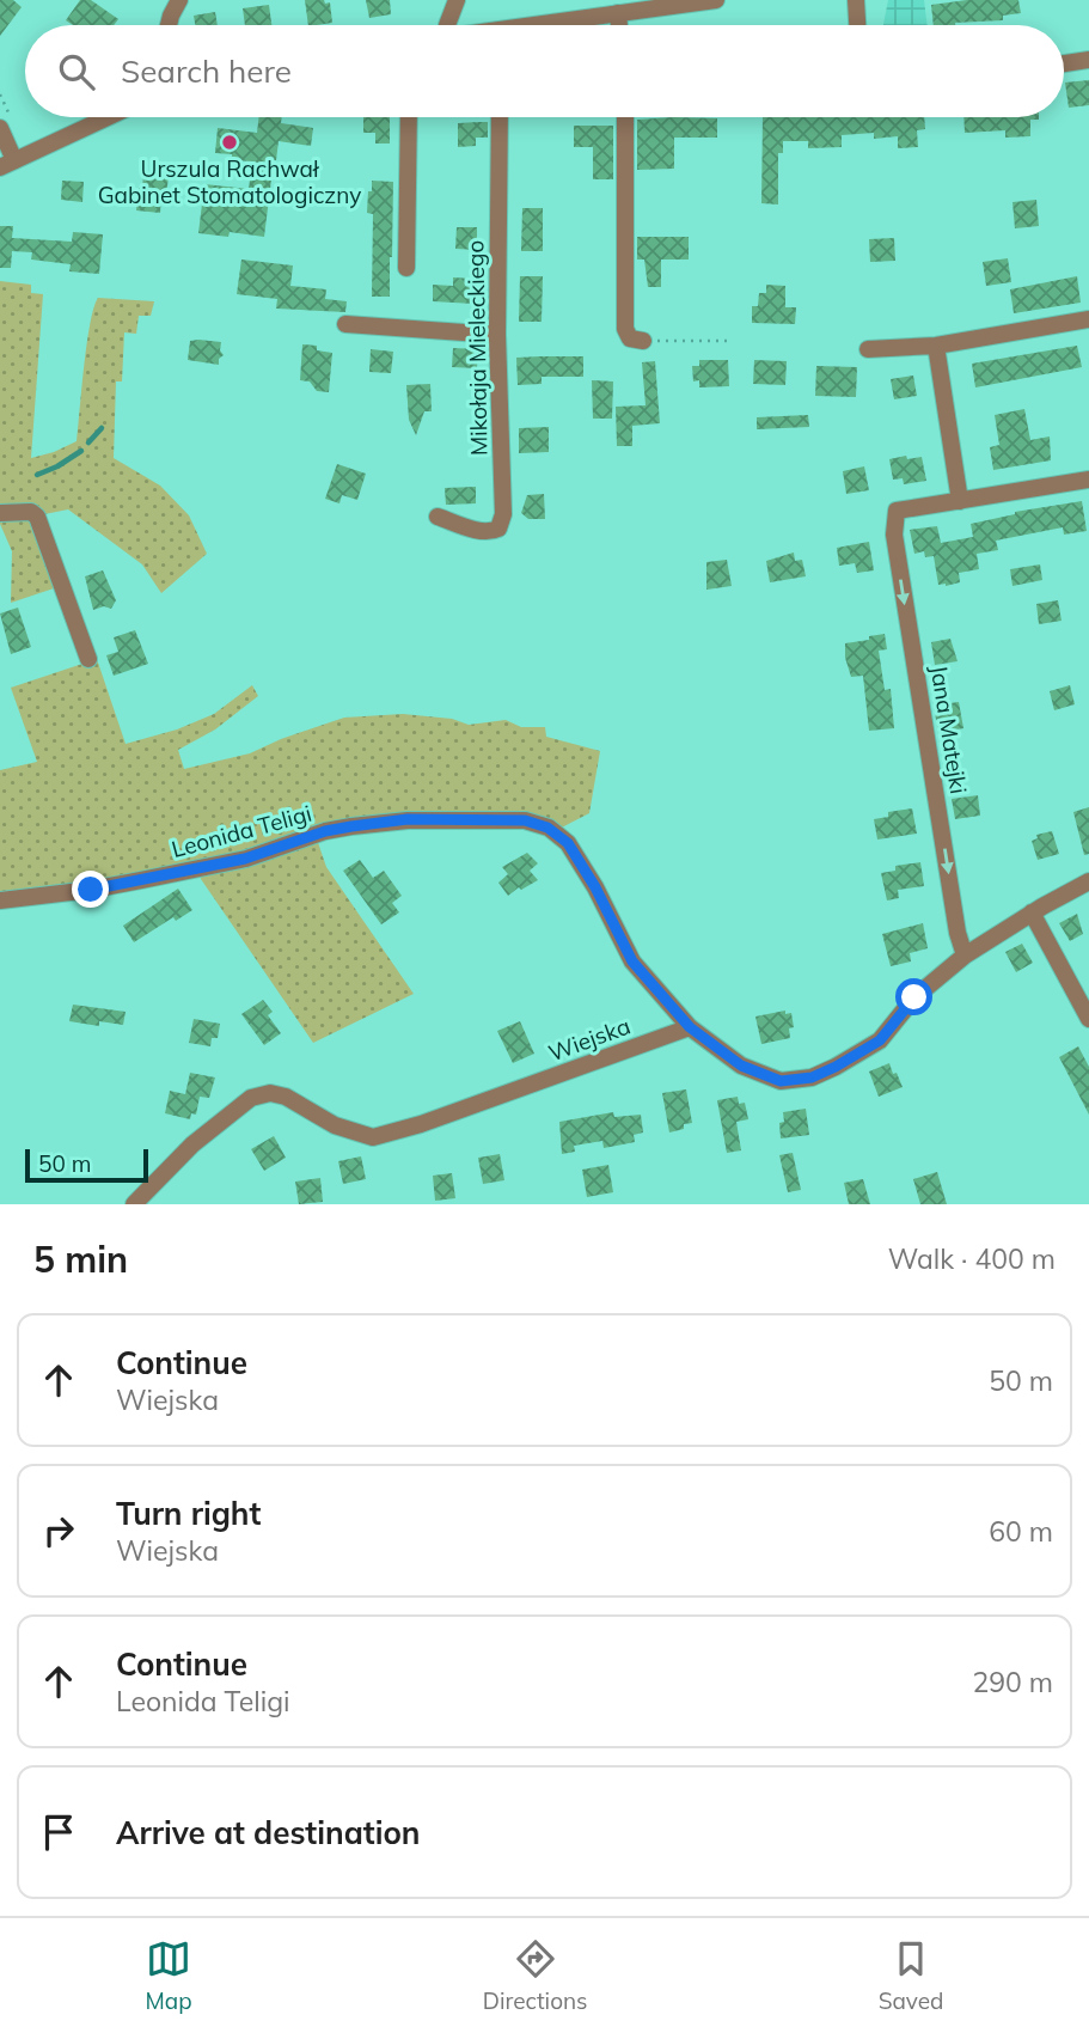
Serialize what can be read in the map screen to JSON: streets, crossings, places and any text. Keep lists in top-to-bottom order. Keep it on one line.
{"streets":{"street":["Mikołaja Mieleckiego","Jana Matejki","Leonida Teligi","Wiejska"]},"crossings":[["Leonida Teligi","Wiejska"]],"one_way":["Jana Matejki"],"places":["Urszula Rachwał Gabinet Stomatologiczny"],"scale_bar":"50 m","page":{"search":"Search here","scale":"50 m","heading":["5 min","Walk · 400 m"],"list":[["Continue","Wiejska","50 m"],["Turn right","Wiejska","60 m"],["Continue","Leonida Teligi","290 m"],"Arrive at destination"],"nav":["Map","Directions","Saved"]}}
